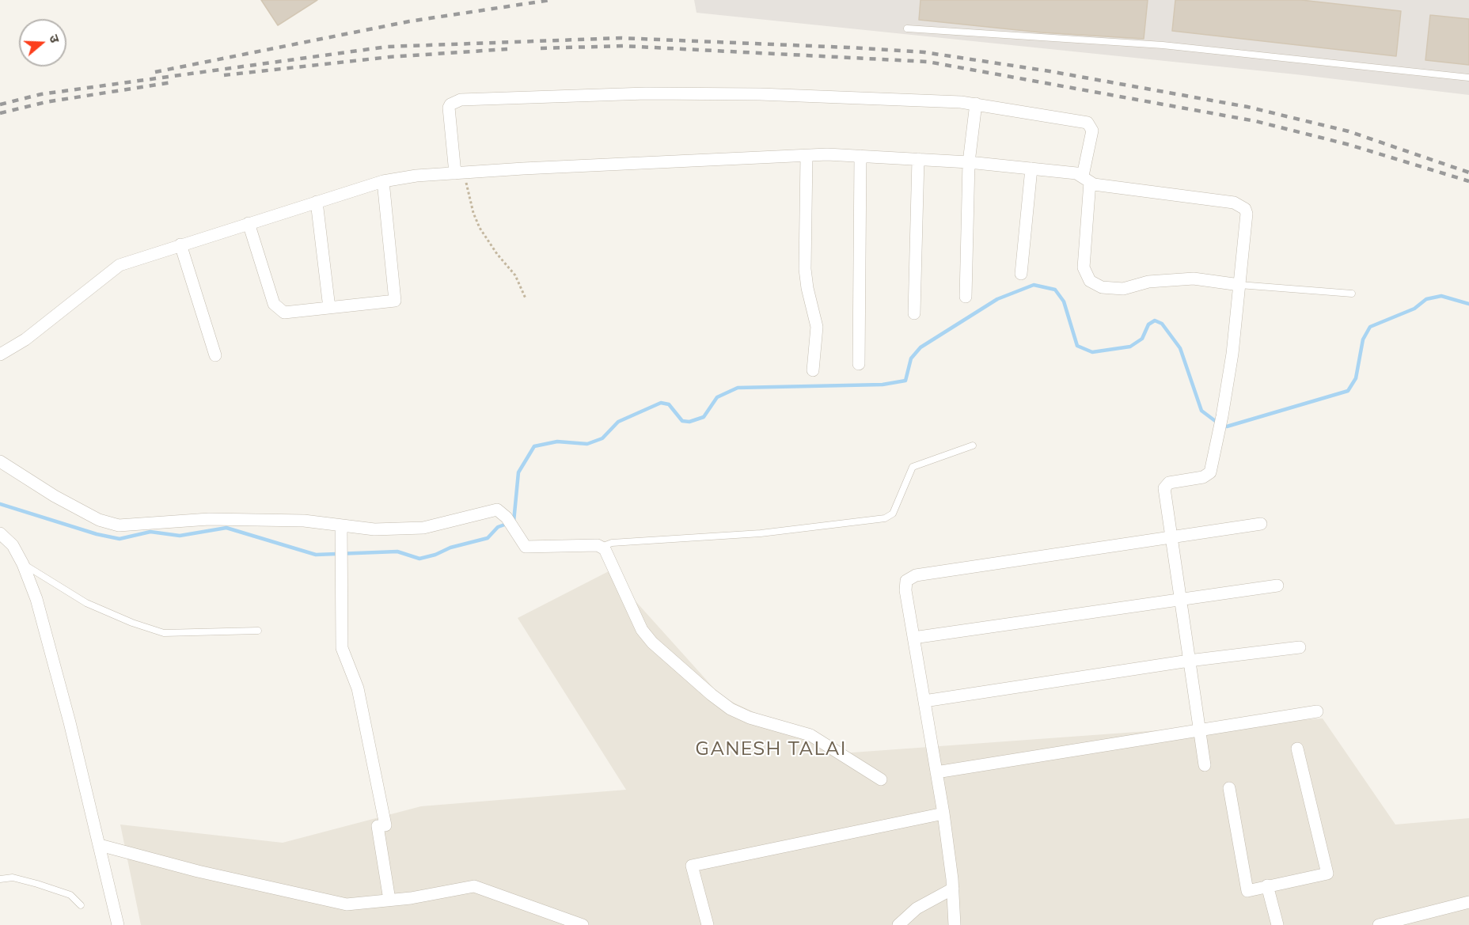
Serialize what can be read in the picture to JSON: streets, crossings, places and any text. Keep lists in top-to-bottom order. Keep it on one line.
{"districts":["GANESH TALAI"],"north":"right"}
